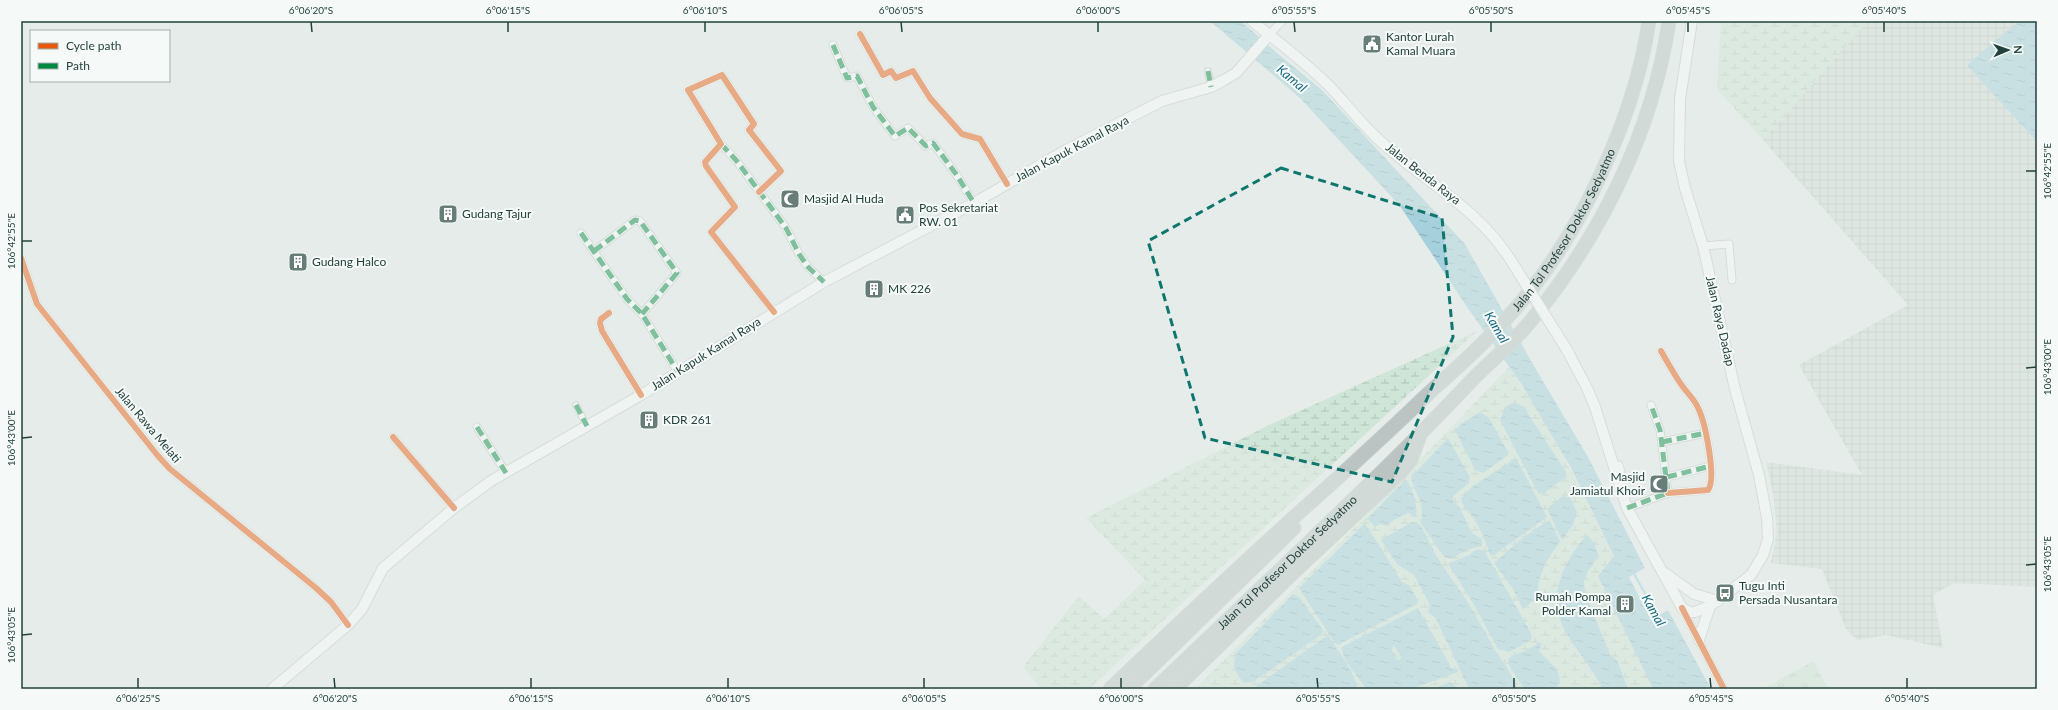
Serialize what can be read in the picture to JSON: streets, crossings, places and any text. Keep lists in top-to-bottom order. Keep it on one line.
{"streets":{"highway":["Jalan Tol Profesor Doktor Sedyatmo"],"main road":["Jalan Kapuk Kamal Raya","Jalan Benda Raya","Jalan Raya Dadap"],"street":["Jalan Rawa Melati"]},"crossings":[["Jalan Kapuk Kamal Raya","Jalan Benda Raya"],["Jalan Kapuk Kamal Raya","Jalan Rawa Melati"]],"water":["Kamal"],"places":{"public building":["Kantor Lurah Kamal Muara","Pos Sekretariat RW. 01"],"mosque":["Masjid Al Huda","Masjid Jamiatul Khoir"],"building":["Gudang Tajur","Gudang Halco","MK 226","KDR 261","Rumah Pompa Polder Kamal"],"bus stop":["Tugu Inti Persada Nusantara"]},"legend":["Cycle path","Path"],"north":"right","coordinates":["6°06'20\"S","6°06'15\"S","6°06'10\"S","6°06'05\"S","6°06'00\"S","6°05'55\"S","6°05'50\"S","6°05'45\"S","6°05'40\"S","106°42'55\"E","106°43'00\"E","106°43'05\"E","6°06'25\"S"]}
